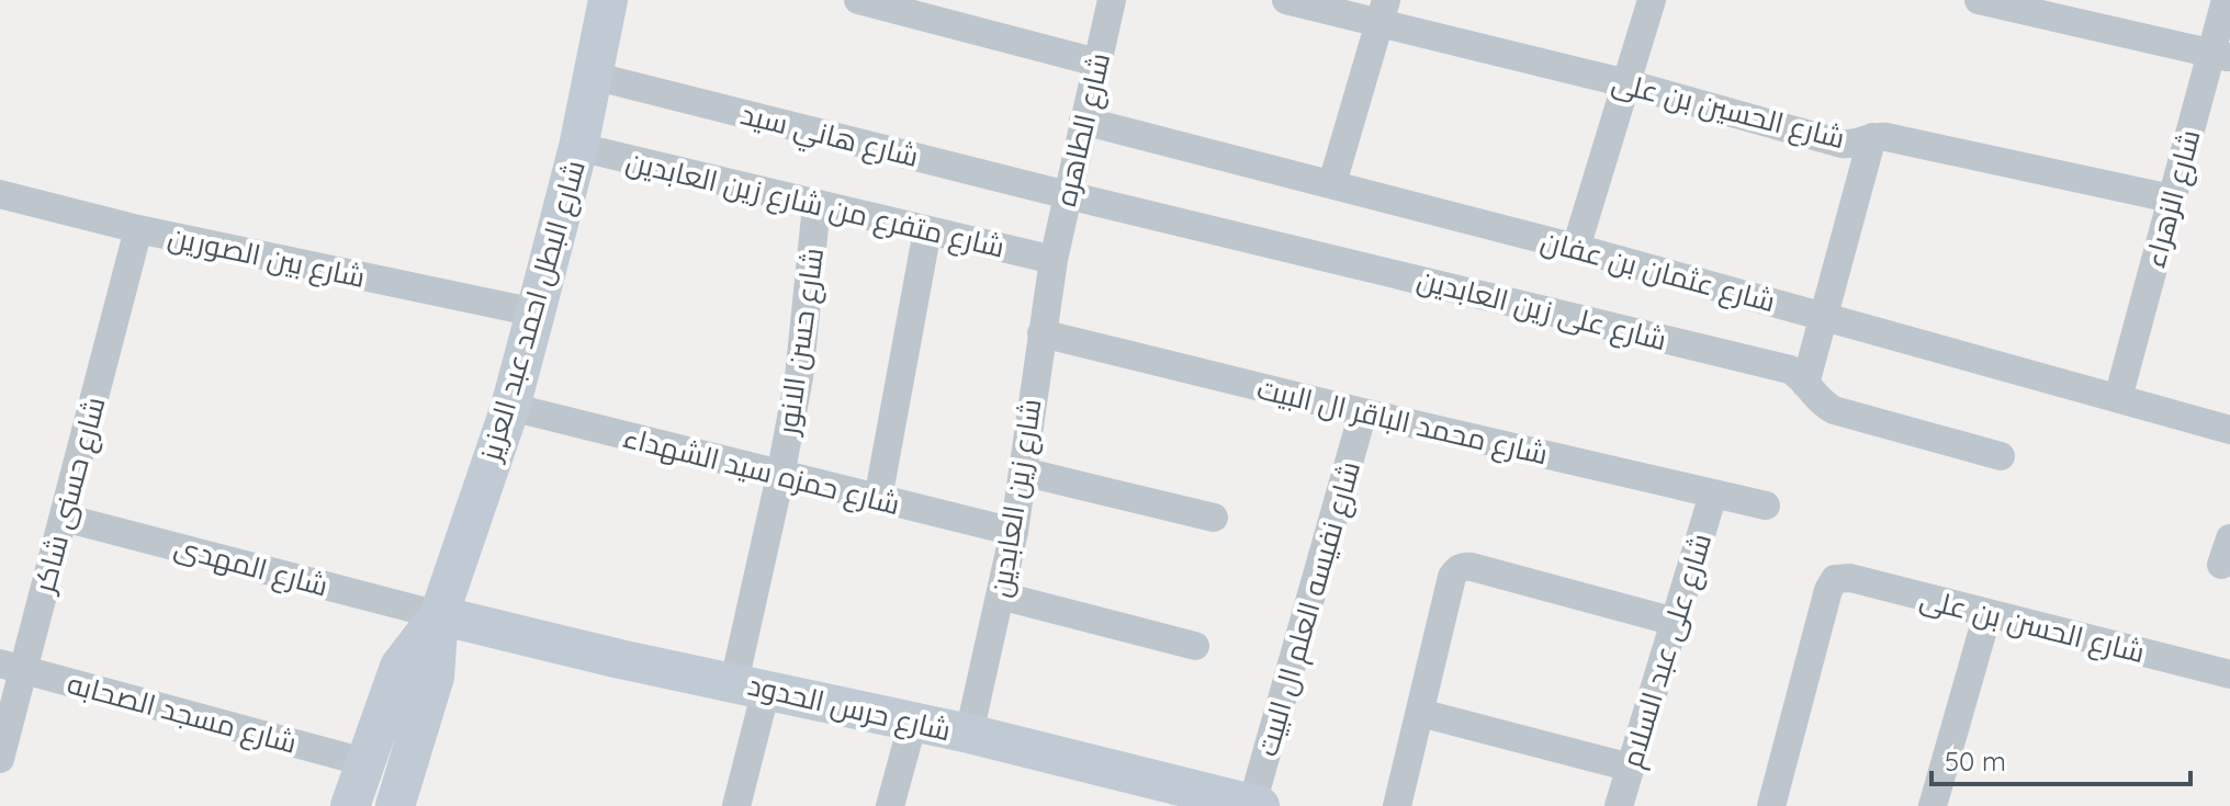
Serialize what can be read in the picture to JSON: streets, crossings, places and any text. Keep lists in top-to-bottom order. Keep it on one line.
{"streets":{"main road":["شارع البطل احمد عبد العزيز","شارع حرس الحدود"],"street":["شارع الحسين بن على","شارع الطاهره","شارع هاني سيد","شارع الزهراء","شارع متفرع من شارع زين العابدين","شارع بين الصورين","شارع عثمان بن عفان","شارع على زين العابدين","شارع حسن الانور","شارع محمد الباقر ال البيت","شارع حمزه سيد الشهداء","شارع حسنى شاكر","شارع زين العابدين","شارع المهدى","شارع نفيسه العلم ال البيت","شارع الحسن بن على","شارع على عبد السلام","شارع مسجد الصحابه"]},"crossings":[["شارع الحسين بن على","شارع الزهراء"],["شارع الطاهره","شارع هاني سيد"],["شارع الطاهره","شارع متفرع من شارع زين العابدين"],["شارع الطاهره","شارع عثمان بن عفان"],["شارع الطاهره","شارع على زين العابدين"],["شارع الطاهره","شارع زين العابدين"],["شارع هاني سيد","شارع على زين العابدين"],["شارع هاني سيد","شارع البطل احمد عبد العزيز"],["شارع الزهراء","شارع عثمان بن عفان"],["شارع متفرع من شارع زين العابدين","شارع البطل احمد عبد العزيز"],["شارع متفرع من شارع زين العابدين","شارع حسن الانور"],["شارع متفرع من شارع زين العابدين","شارع زين العابدين"],["شارع بين الصورين","شارع البطل احمد عبد العزيز"],["شارع بين الصورين","شارع حسنى شاكر"],["شارع البطل احمد عبد العزيز","شارع حمزه سيد الشهداء"],["شارع البطل احمد عبد العزيز","شارع المهدى"],["شارع البطل احمد عبد العزيز","شارع حرس الحدود"],["شارع البطل احمد عبد العزيز","شارع مسجد الصحابه"],["شارع حسن الانور","شارع حمزه سيد الشهداء"],["شارع حسن الانور","شارع حرس الحدود"],["شارع محمد الباقر ال البيت","شارع زين العابدين"],["شارع محمد الباقر ال البيت","شارع نفيسه العلم ال البيت"],["شارع محمد الباقر ال البيت","شارع على عبد السلام"],["شارع حمزه سيد الشهداء","شارع زين العابدين"],["شارع حسنى شاكر","شارع المهدى"],["شارع حسنى شاكر","شارع مسجد الصحابه"],["شارع زين العابدين","شارع حرس الحدود"],["شارع المهدى","شارع حرس الحدود"],["شارع نفيسه العلم ال البيت","شارع حرس الحدود"]],"scale_bar":"50 m"}
